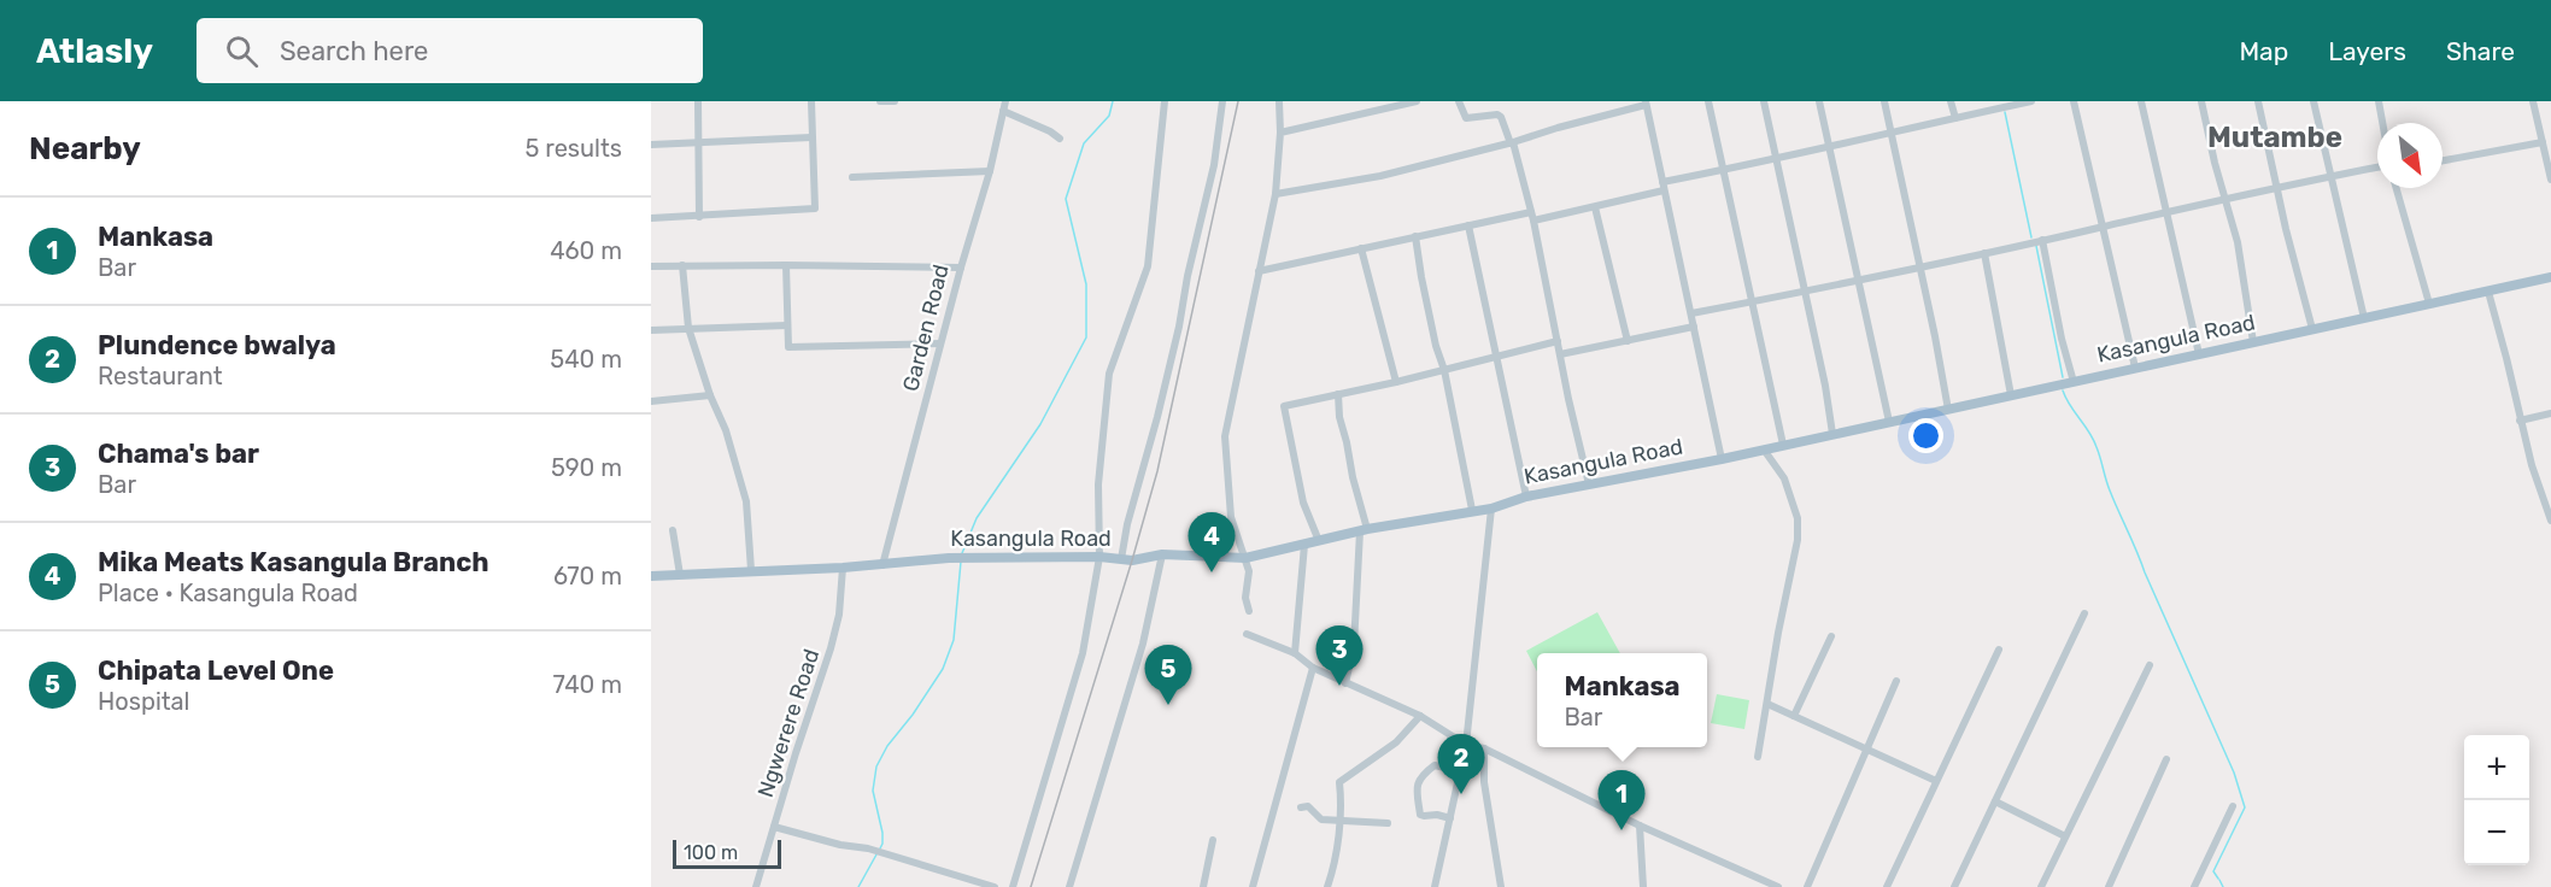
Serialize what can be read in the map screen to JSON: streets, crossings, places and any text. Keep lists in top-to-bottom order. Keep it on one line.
{"streets":{"main road":["Kasangula Road"],"street":["Garden Road","Ngwerere Road"]},"crossings":[["Garden Road","Kasangula Road"],["Kasangula Road","Ngwerere Road"]],"districts":["Mutambe"],"scale_bar":"100 m","north":"bottom right","page":{"header":"Atlasly","search":"Search here","nav":["Map","Layers","Share"],"heading":["Nearby","5 results"],"list":[{"mark":"1","name":"Mankasa","note":"Bar","value":"460 m"},{"mark":"2","name":"Plundence bwalya","note":"Restaurant","value":"540 m"},{"mark":"3","name":"Chama's bar","note":"Bar","value":"590 m"},{"mark":"4","name":"Mika Meats Kasangula Branch","note":"Place · Kasangula Road","value":"670 m"},{"mark":"5","name":"Chipata Level One","note":"Hospital","value":"740 m"}],"pins":["4","3","5","2","1"],"popup":["Mankasa","Bar"],"map_buttons":["+","−"],"scale":"100 m"}}
